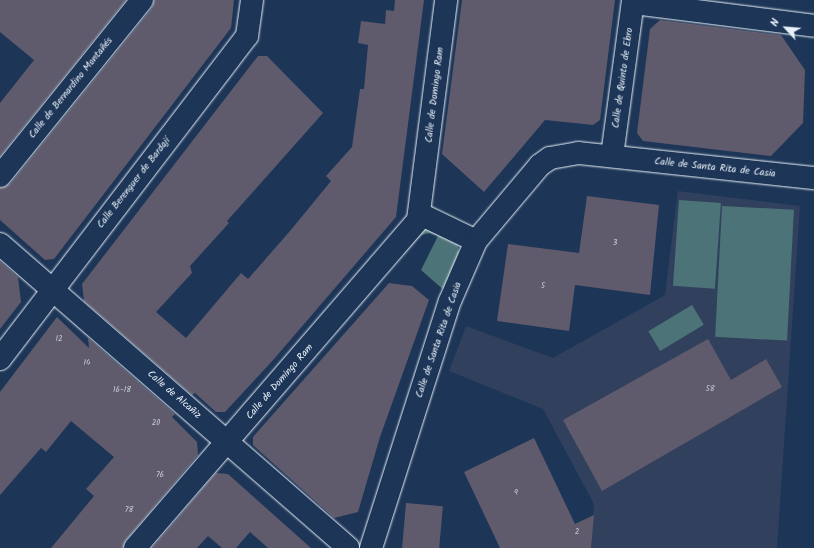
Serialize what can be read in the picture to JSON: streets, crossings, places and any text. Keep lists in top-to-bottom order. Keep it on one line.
{"streets":{"street":["Calle de Quinto de Ebro","Calle de Bernardino Montañés","Calle de Domingo Ram","Calle de Santa Rita de Casia","Calle Berenguer de Bardají","Calle de Alcañiz"]},"crossings":[["Calle de Quinto de Ebro","Calle de Santa Rita de Casia"],["Calle de Domingo Ram","Calle de Alcañiz"],["Calle Berenguer de Bardají","Calle de Alcañiz"]],"house_numbers":["3","5","12","14","58","16-18","20","76","9","78","2"],"north":"top left"}
